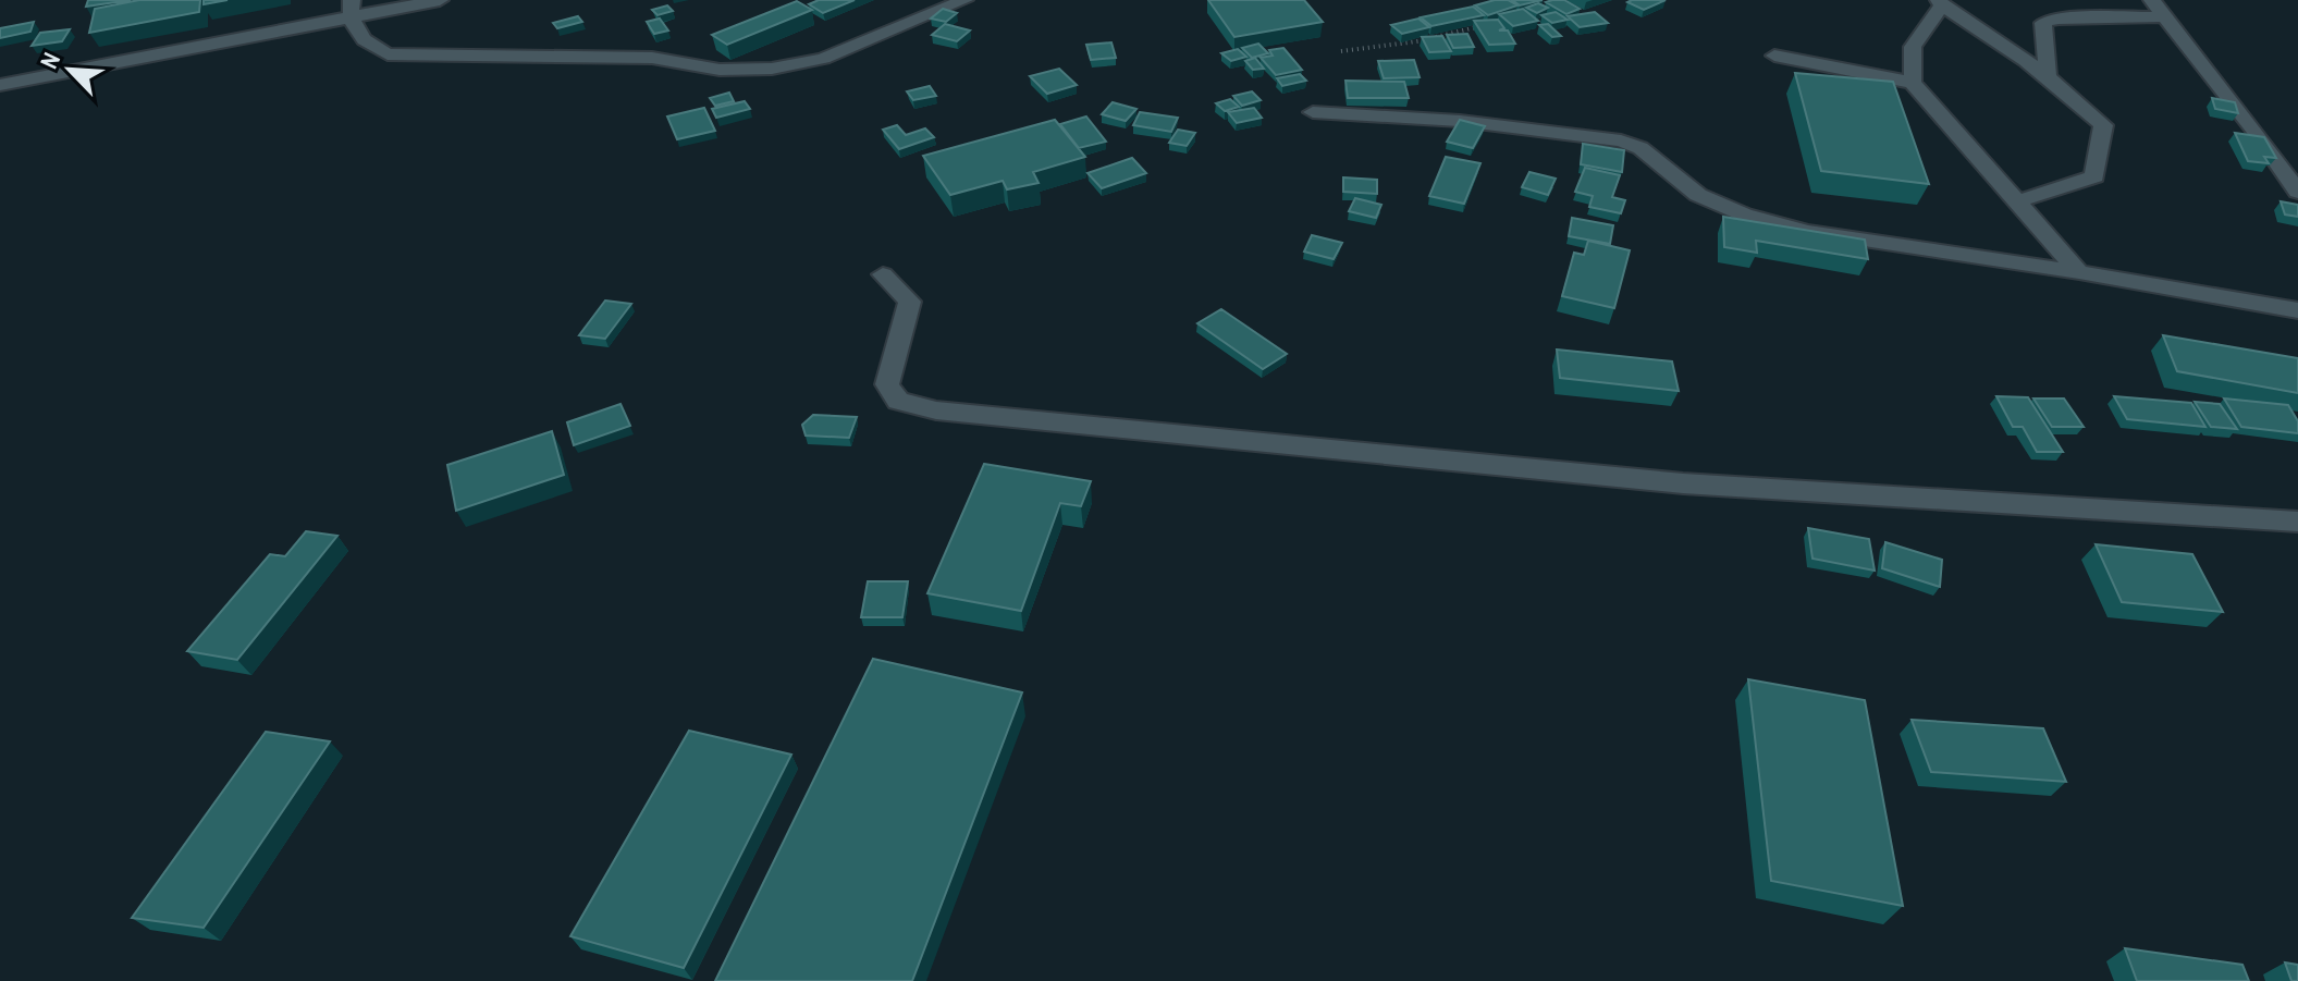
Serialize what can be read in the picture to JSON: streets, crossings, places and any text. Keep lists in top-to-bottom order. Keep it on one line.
{"north":"top left"}
